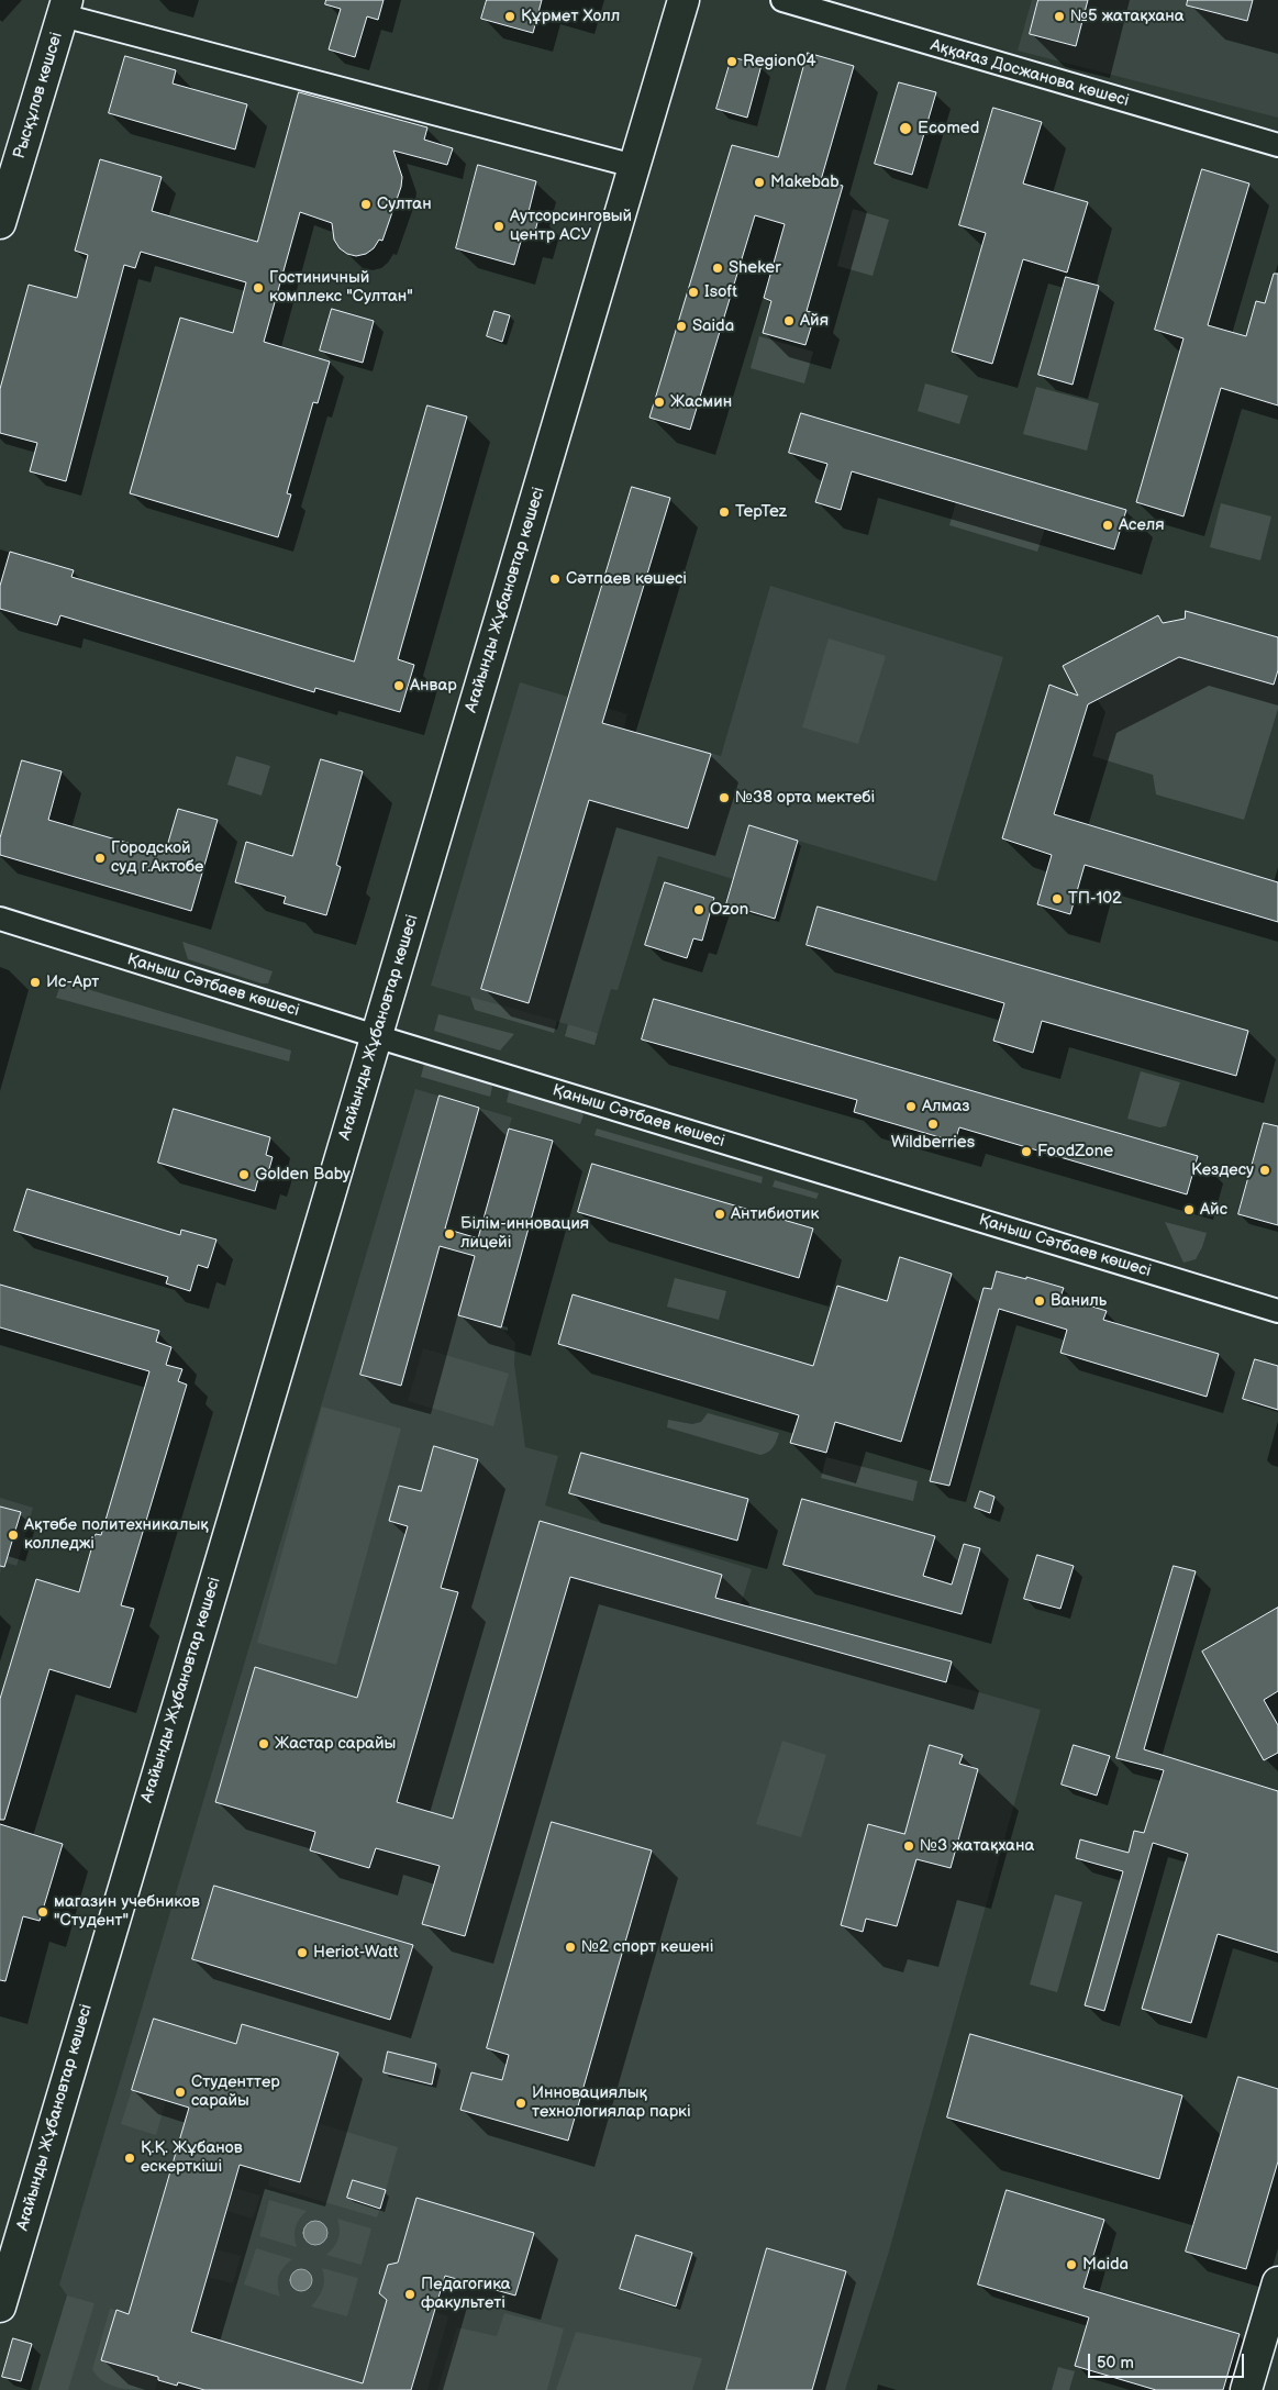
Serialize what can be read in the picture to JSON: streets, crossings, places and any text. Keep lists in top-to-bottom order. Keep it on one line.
{"streets":{"street":["Аққағаз Досжанова көшесі","Рысқұлов көшсеі","Ағайынды Жұбановтар көшесі","Қаныш Сәтбаев көшесі"]},"crossings":[["Ағайынды Жұбановтар көшесі","Қаныш Сәтбаев көшесі"]],"places":["Құрмет Холл","№5 жатақхана","Region04","Ecomed","Makebab","Султан","Аутсорсинговый центр АСУ","Sheker","Гостиничный комплекс \"Султан\"","Isoft","Айя","Saida","Жасмин","TepTez","Аселя","Сәтпаев көшесі","Анвар","№38 орта мектебі","Городской суд г.Актобе","ТП-102","Ozon","Ис-Арт","Алмаз","Wildberries","FoodZone","Кездесу","Golden Baby","Айс","Антибиотик","Білім-инновация лицейі","Ваниль","Ақтөбе политехникалық колледжі","Жастар сарайы","№3 жатақхана","магазин учебников \"Студент\"","№2 спорт кешені","Heriot-Watt","Студенттер сарайы","Инновациялық технологиялар паркі","Қ.Қ. Жұбанов ескерткіші","Maida","Педагогика факультеті"],"scale_bar":"50 m"}
